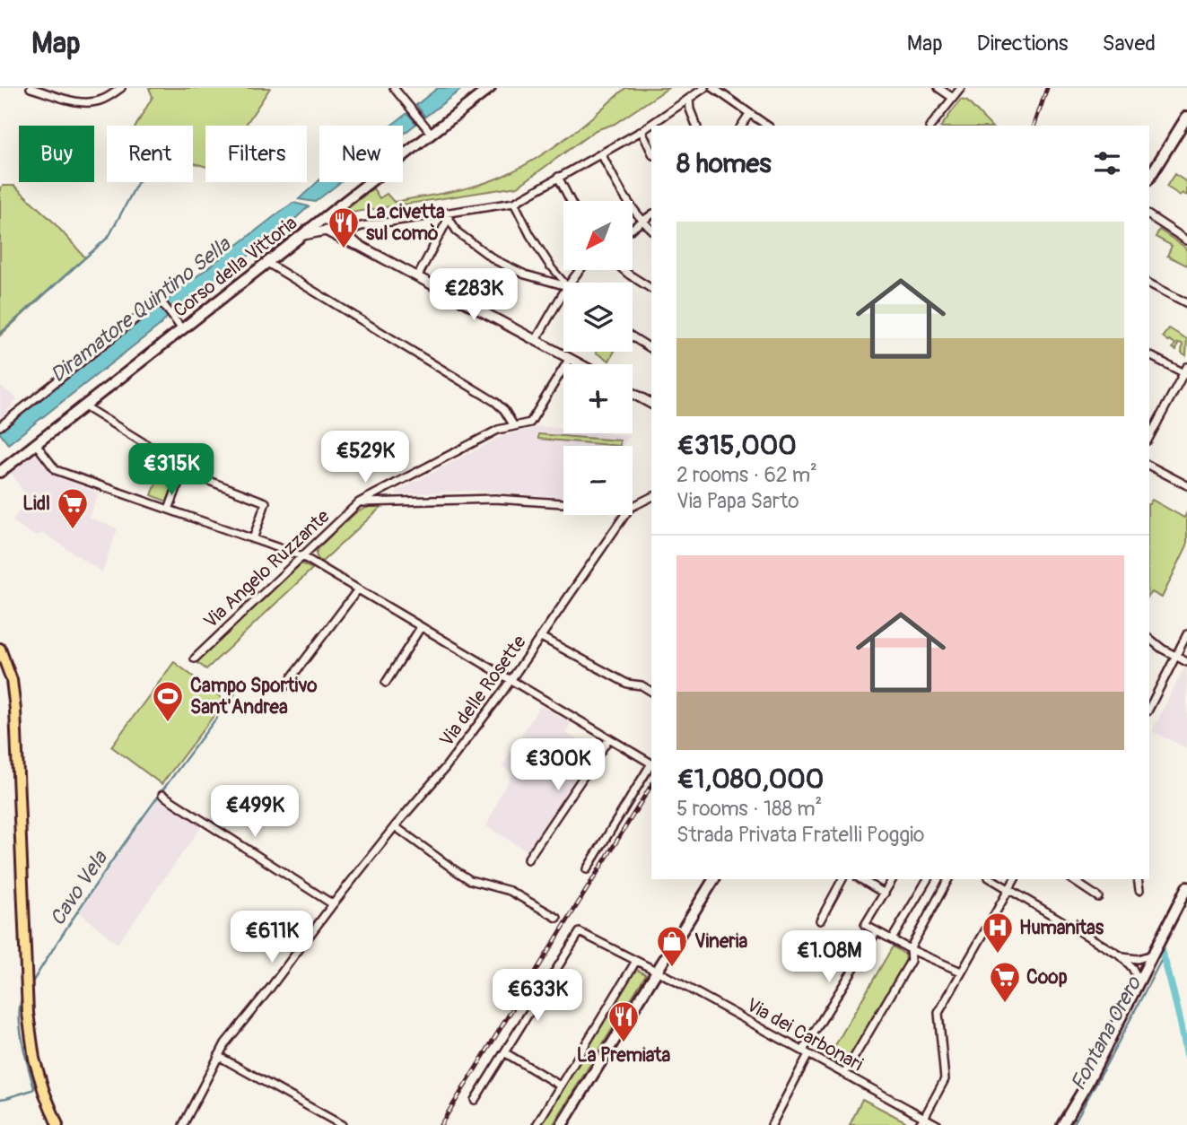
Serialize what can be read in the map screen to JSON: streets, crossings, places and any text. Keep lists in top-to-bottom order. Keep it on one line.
{"streets":{"main road":["Corso della Vittoria"],"street":["Via Angelo Ruzzante","Via delle Rosette","Via dei Carbonari"]},"water":["Diramatore Quintino Sella","Cavo Vela","Fontana Orero"],"places":{"restaurant":["La civetta sul comò","La Premiata"],"supermarket":["Lidl","Coop"],"sports":["Campo Sportivo Sant'Andrea"],"hospital":["Humanitas"],"shop":["Vineria"]},"north":"bottom left","page":{"header":"Map","nav":["Map","Directions","Saved"],"chip":["Buy","Rent","Filters","New"],"heading":"8 homes","map_buttons":["+","−"],"list":[{"name":"€315,000","note":"2 rooms · 62 m² · Via Papa Sarto"},{"name":"€1,080,000","note":"5 rooms · 188 m² · Strada Privata Fratelli Poggio"}],"price":["€283K","€529K","€315K","€300K","€499K","€611K","€1.08M","€633K"]}}
